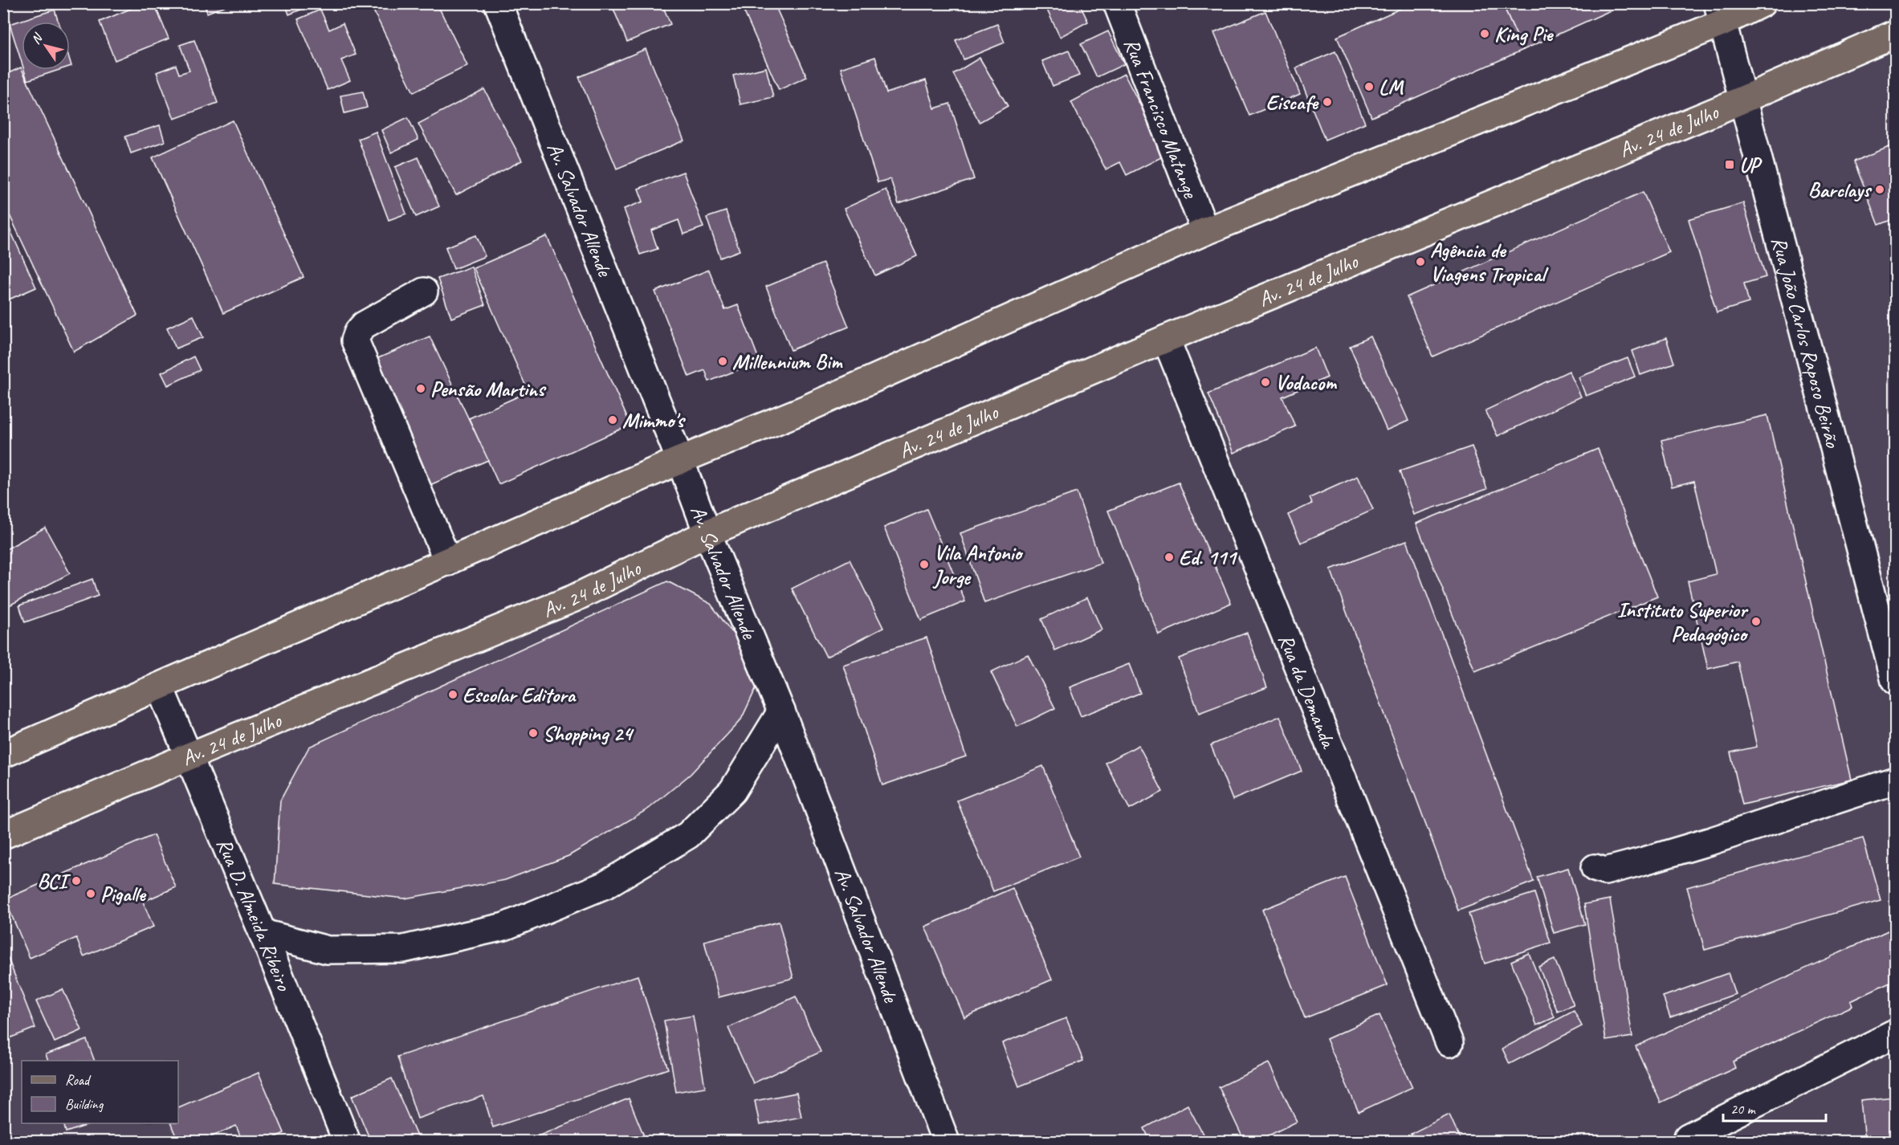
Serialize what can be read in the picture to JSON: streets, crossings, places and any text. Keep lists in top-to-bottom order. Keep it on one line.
{"streets":{"main road":["Av. 24 de Julho"],"street":["Rua Francisco Matange","Av. Salvador Allende","Rua João Carlos Raposo Beirão","Rua da Demanda","Rua D. Almeida Ribeiro"]},"crossings":[["Av. 24 de Julho","Av. Salvador Allende"],["Av. 24 de Julho","Rua João Carlos Raposo Beirão"],["Av. 24 de Julho","Rua da Demanda"],["Av. 24 de Julho","Rua D. Almeida Ribeiro"]],"places":{"other":["King Pie","LM","Eiscafe","Barclays","Agência de Viagens Tropical","Millennium Bim","Vodacom","Pensão Martins","Mimmo's","Ed. 111","Vila Antonio Jorge","Instituto Superior Pedagógico","Escolar Editora","Shopping 24","BCI","Pigalle"],"transit":["UP"]},"legend":["Road","Building"],"scale_bar":"20 m","north":"top left"}
